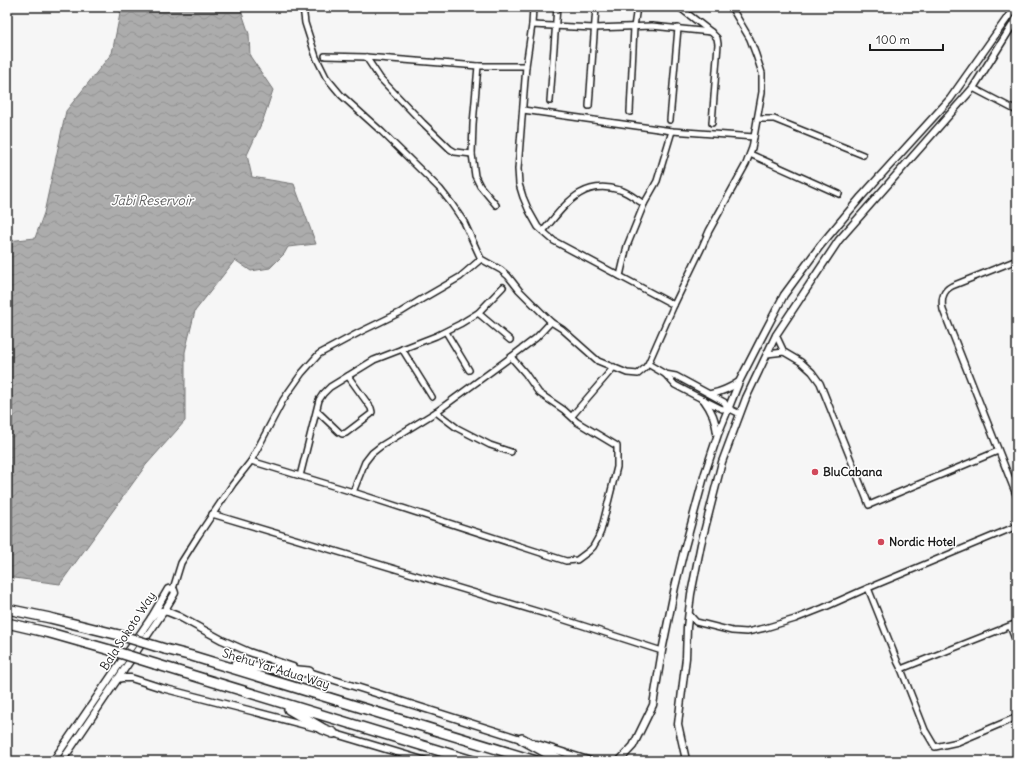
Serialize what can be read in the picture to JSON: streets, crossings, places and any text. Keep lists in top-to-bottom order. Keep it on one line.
{"streets":{"highway":["Shehu Yar'Adua Way"],"street":["Bala Sokoto Way"]},"water":["Jabi Reservoir"],"places":["BluCabana","Nordic Hotel"],"scale_bar":"100 m"}
